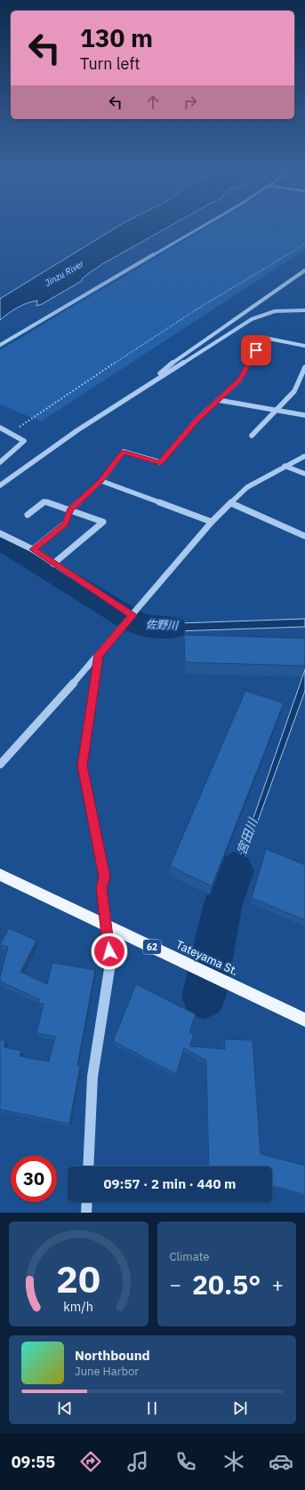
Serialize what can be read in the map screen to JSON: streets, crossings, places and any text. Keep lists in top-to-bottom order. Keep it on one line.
{"streets":{"main road":["62","Tateyama St."]},"water":["Jinzu River","佐野川","宮田川"],"page":{"turn":["130 m","Turn left"],"limit":"30","trip":"09:57 · 2 min · 440 m","tile":"Climate","heat":["−","20.5°","+"],"song":["Northbound","June Harbor"],"tabs":"09:55","gauge":["20","km/h"]}}
